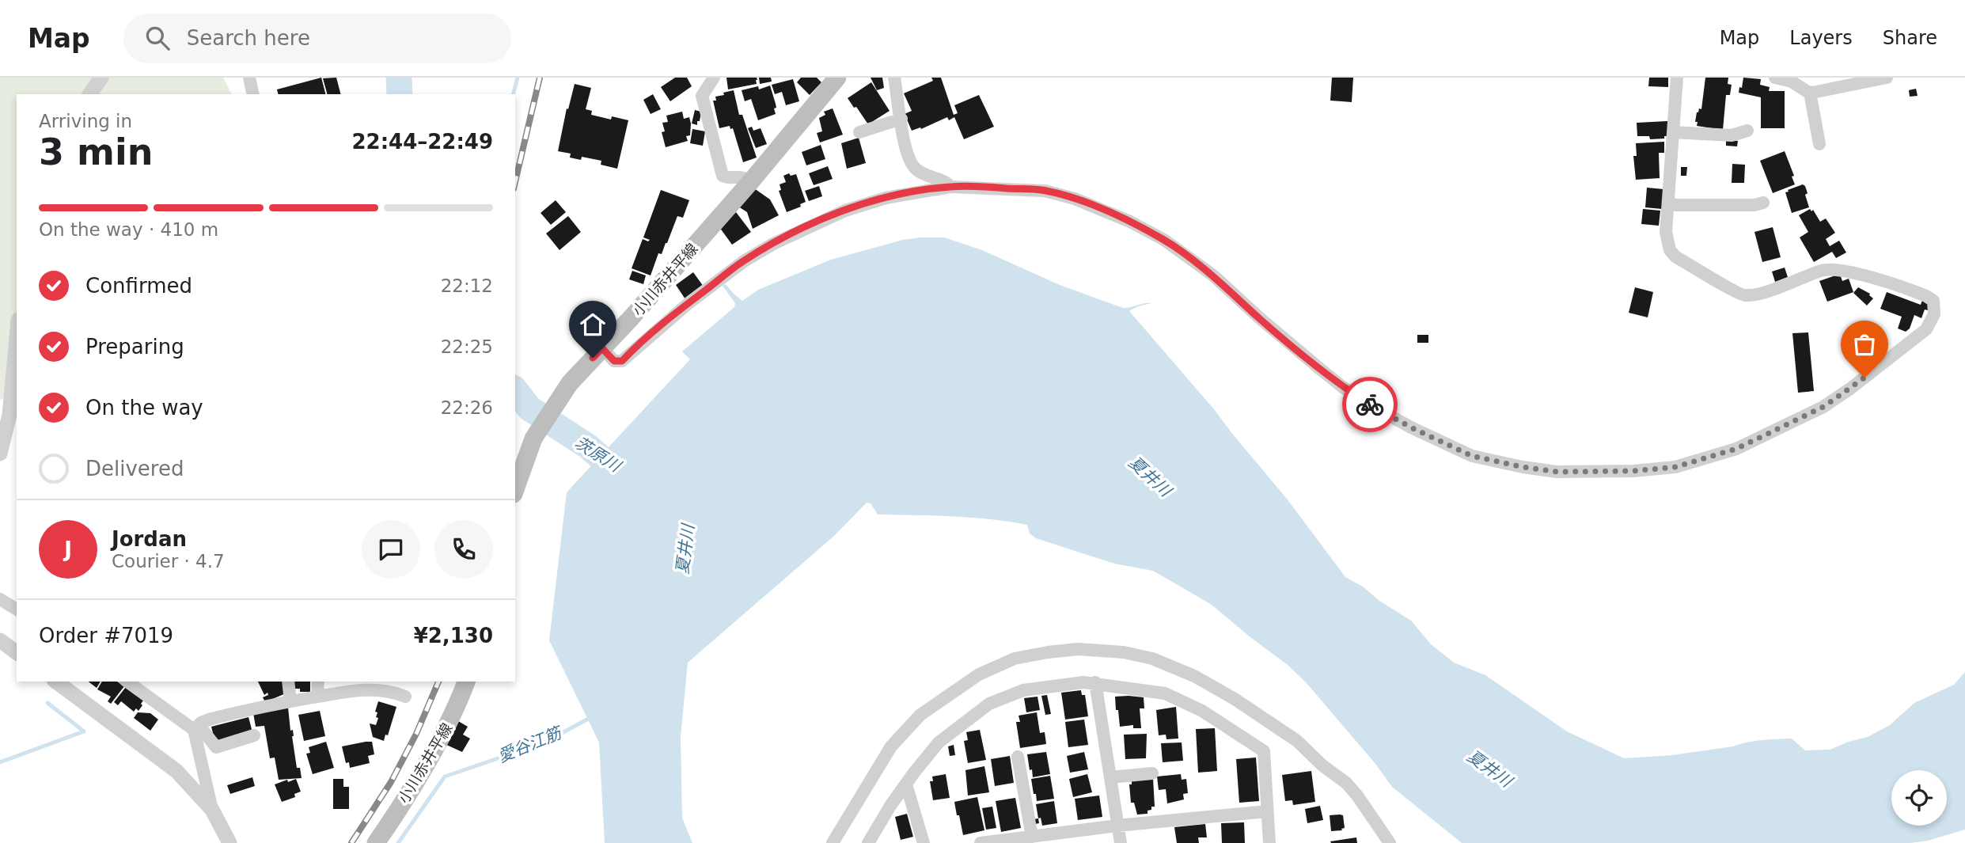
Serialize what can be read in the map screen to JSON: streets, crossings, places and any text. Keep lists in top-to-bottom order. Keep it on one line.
{"streets":{"main road":["小川赤井平線"]},"water":["茨原川","夏井川","愛谷江筋"],"page":{"header":"Map","search":"Search here","nav":["Map","Layers","Share"],"heading":["3 min","Arriving in","22:44–22:49"],"panel":["Jordan","Courier · 4.7","Order #7019","¥2,130"],"bar":"On the way · 410 m","list":[["Confirmed","22:12"],["Preparing","22:25"],["On the way","22:26"],"Delivered"],"round":"J"}}
